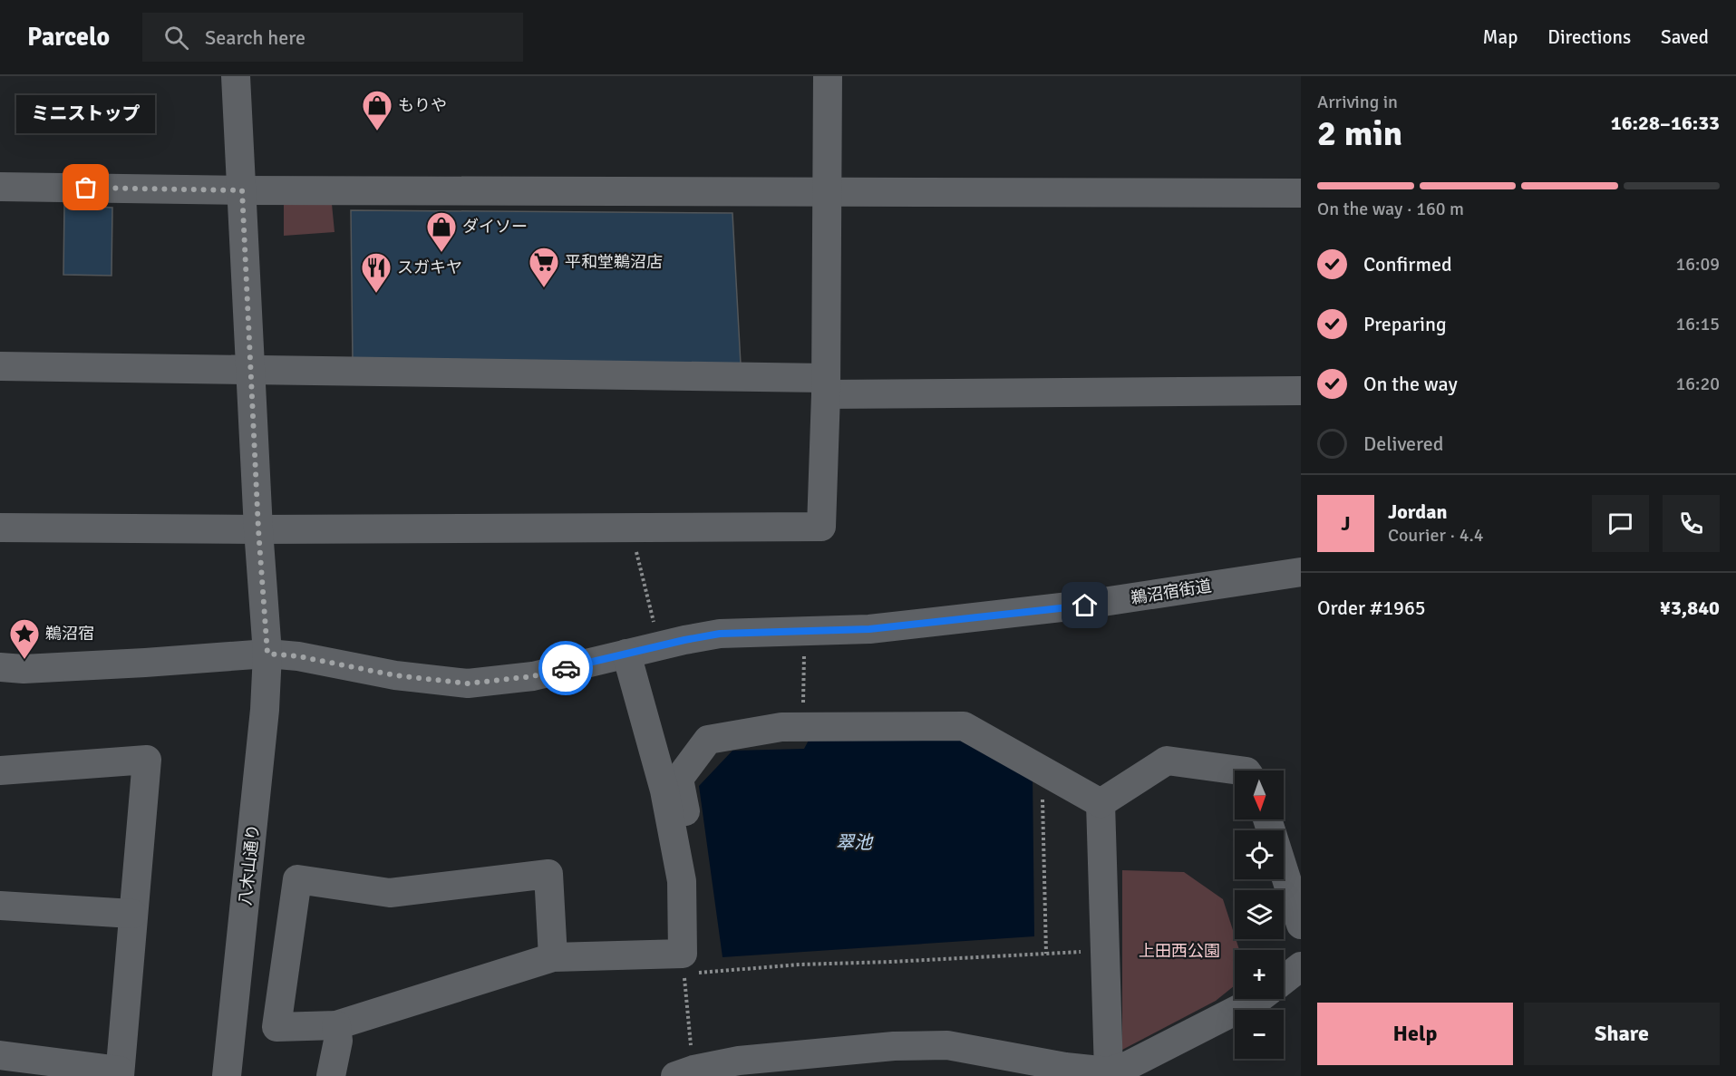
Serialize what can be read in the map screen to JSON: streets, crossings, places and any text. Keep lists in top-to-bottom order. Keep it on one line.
{"streets":{"street":["鵜沼宿街道","八木山通り"]},"crossings":[["鵜沼宿街道","八木山通り"]],"water":["翠池"],"parks":["上田西公園"],"places":{"shop":["もりや","ダイソー"],"other":["ミニストップ"],"supermarket":["平和堂鵜沼店"],"restaurant":["スガキヤ"],"place":["鵜沼宿"]},"north":"bottom","page":{"header":"Parcelo","search":"Search here","nav":["Map","Directions","Saved"],"heading":["2 min","Arriving in","16:28–16:33"],"panel":["Jordan","Courier · 4.4","Order #1965","¥3,840"],"bubble":"ミニストップ","bar":"On the way · 160 m","list":[["Confirmed","16:09"],["Preparing","16:15"],["On the way","16:20"],"Delivered"],"round":"J","map_buttons":["+","−"],"buttons":["Help","Share"]}}
